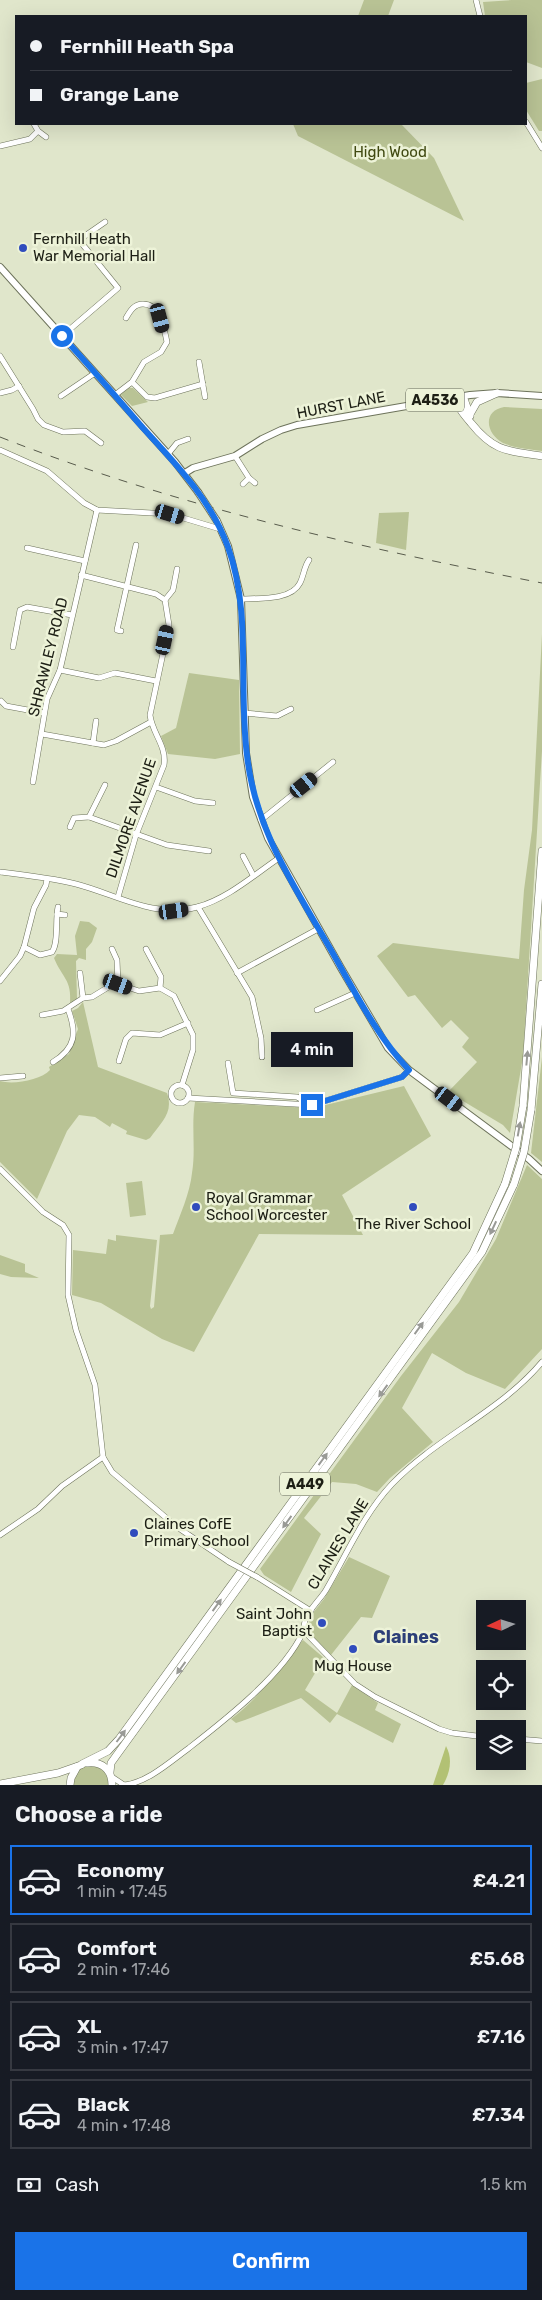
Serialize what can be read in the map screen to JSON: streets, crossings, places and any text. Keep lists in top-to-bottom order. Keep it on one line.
{"streets":{"highway":["A449"],"main road":["A4536","HURST LANE"],"street":["SHRAWLEY ROAD","DILMORE AVENUE","CLAINES LANE"]},"crossings":[["A449","CLAINES LANE"]],"districts":["Claines"],"parks":["High Wood"],"places":["Fernhill Heath War Memorial Hall","Royal Grammar School Worcester","The River School","Claines CofE Primary School","Saint John Baptist","Mug House"],"north":"left","page":{"banner":["Fernhill Heath Spa","Grange Lane"],"bubble":"4 min","heading":"Choose a ride","list":[{"name":"Economy","note":"1 min · 17:45","value":"£4.21"},{"name":"Comfort","note":"2 min · 17:46","value":"£5.68"},{"name":"XL","note":"3 min · 17:47","value":"£7.16"},{"name":"Black","note":"4 min · 17:48","value":"£7.34"}],"pay":["Cash","1.5 km"],"buttons":"Confirm"}}
